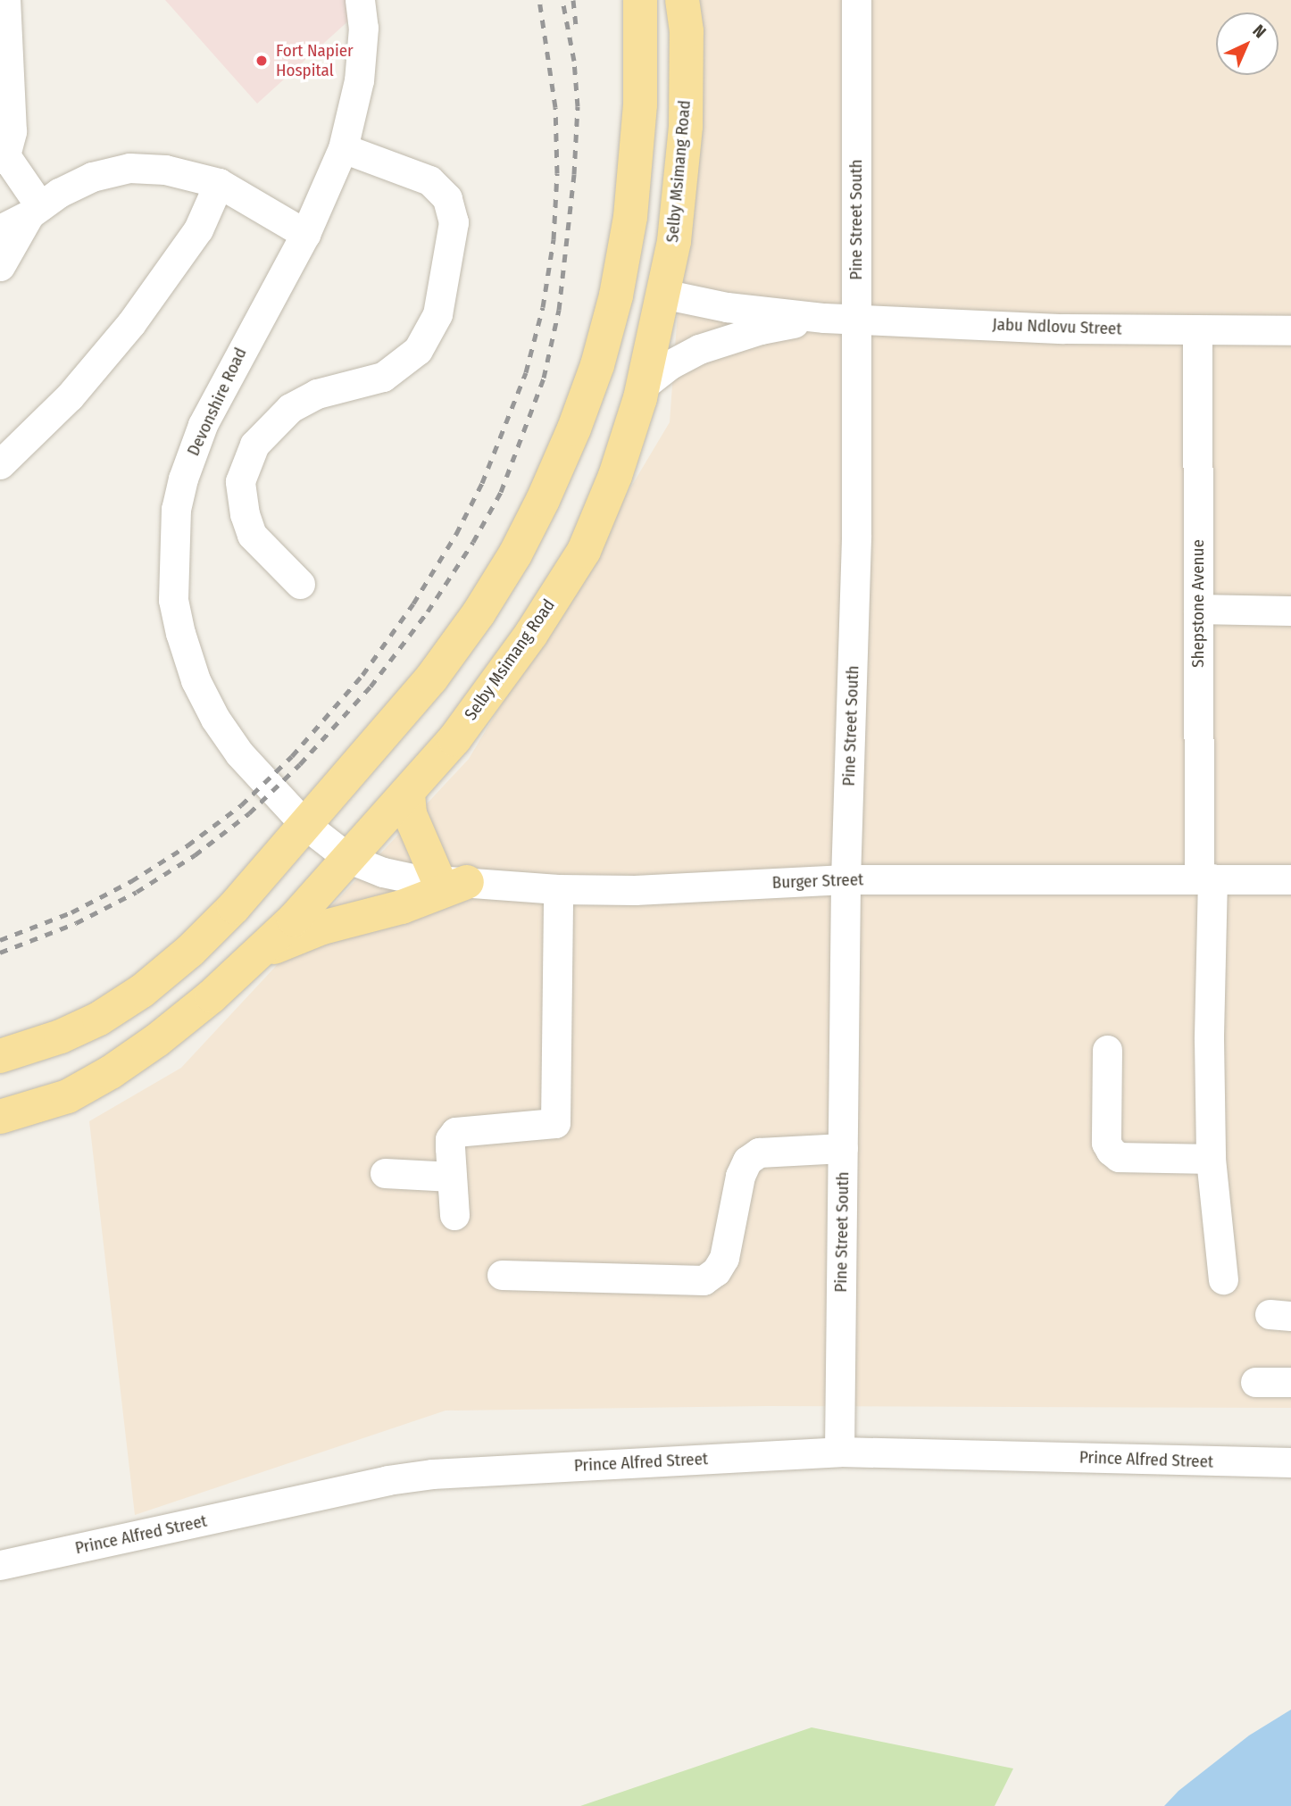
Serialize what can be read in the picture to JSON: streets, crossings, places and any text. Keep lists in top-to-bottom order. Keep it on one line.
{"streets":{"main road":["Selby Msimang Road"],"street":["Pine Street South","Jabu Ndlovu Street","Devonshire Road","Shepstone Avenue","Burger Street","Prince Alfred Street"]},"crossings":[["Selby Msimang Road","Jabu Ndlovu Street"],["Selby Msimang Road","Devonshire Road"],["Selby Msimang Road","Burger Street"],["Pine Street South","Jabu Ndlovu Street"],["Pine Street South","Burger Street"],["Pine Street South","Prince Alfred Street"],["Jabu Ndlovu Street","Shepstone Avenue"],["Devonshire Road","Burger Street"],["Shepstone Avenue","Burger Street"]],"places":["Fort Napier Hospital"],"north":"top right"}
